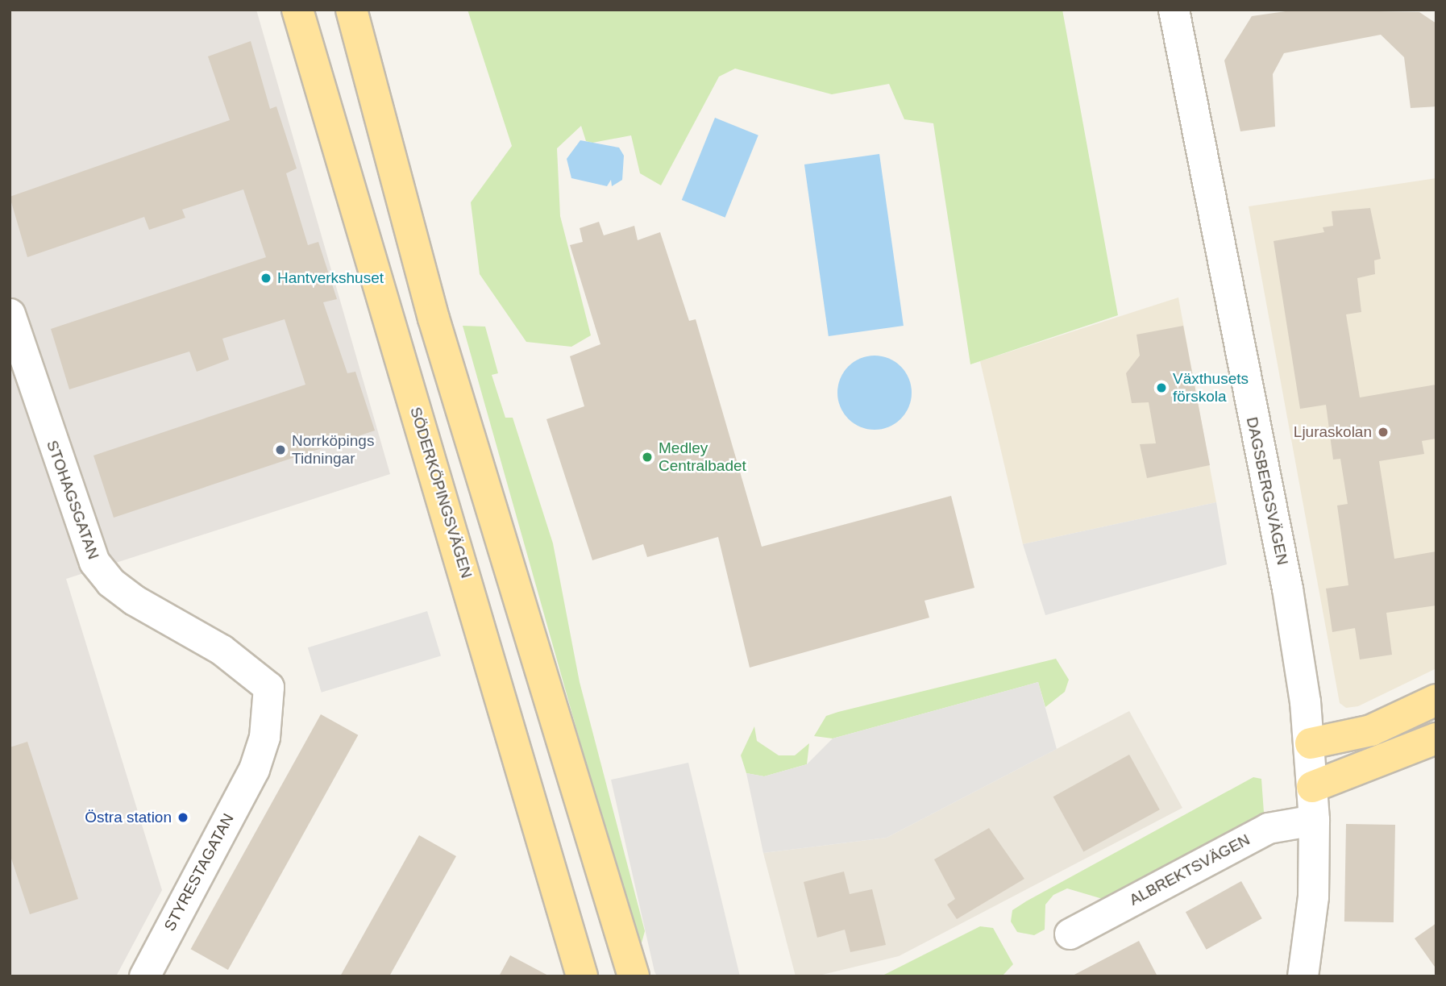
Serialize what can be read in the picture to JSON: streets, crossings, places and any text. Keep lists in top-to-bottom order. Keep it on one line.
{"streets":{"main road":["SÖDERKÖPINGSVÄGEN"],"street":["DAGSBERGSVÄGEN","STOHAGSGATAN","ALBREKTSVÄGEN","STYRESTAGATAN"]},"crossings":[["DAGSBERGSVÄGEN","ALBREKTSVÄGEN"],["STOHAGSGATAN","STYRESTAGATAN"]],"places":["Hantverkshuset","Växthusets förskola","Ljuraskolan","Norrköpings Tidningar","Medley Centralbadet","Östra station"]}
